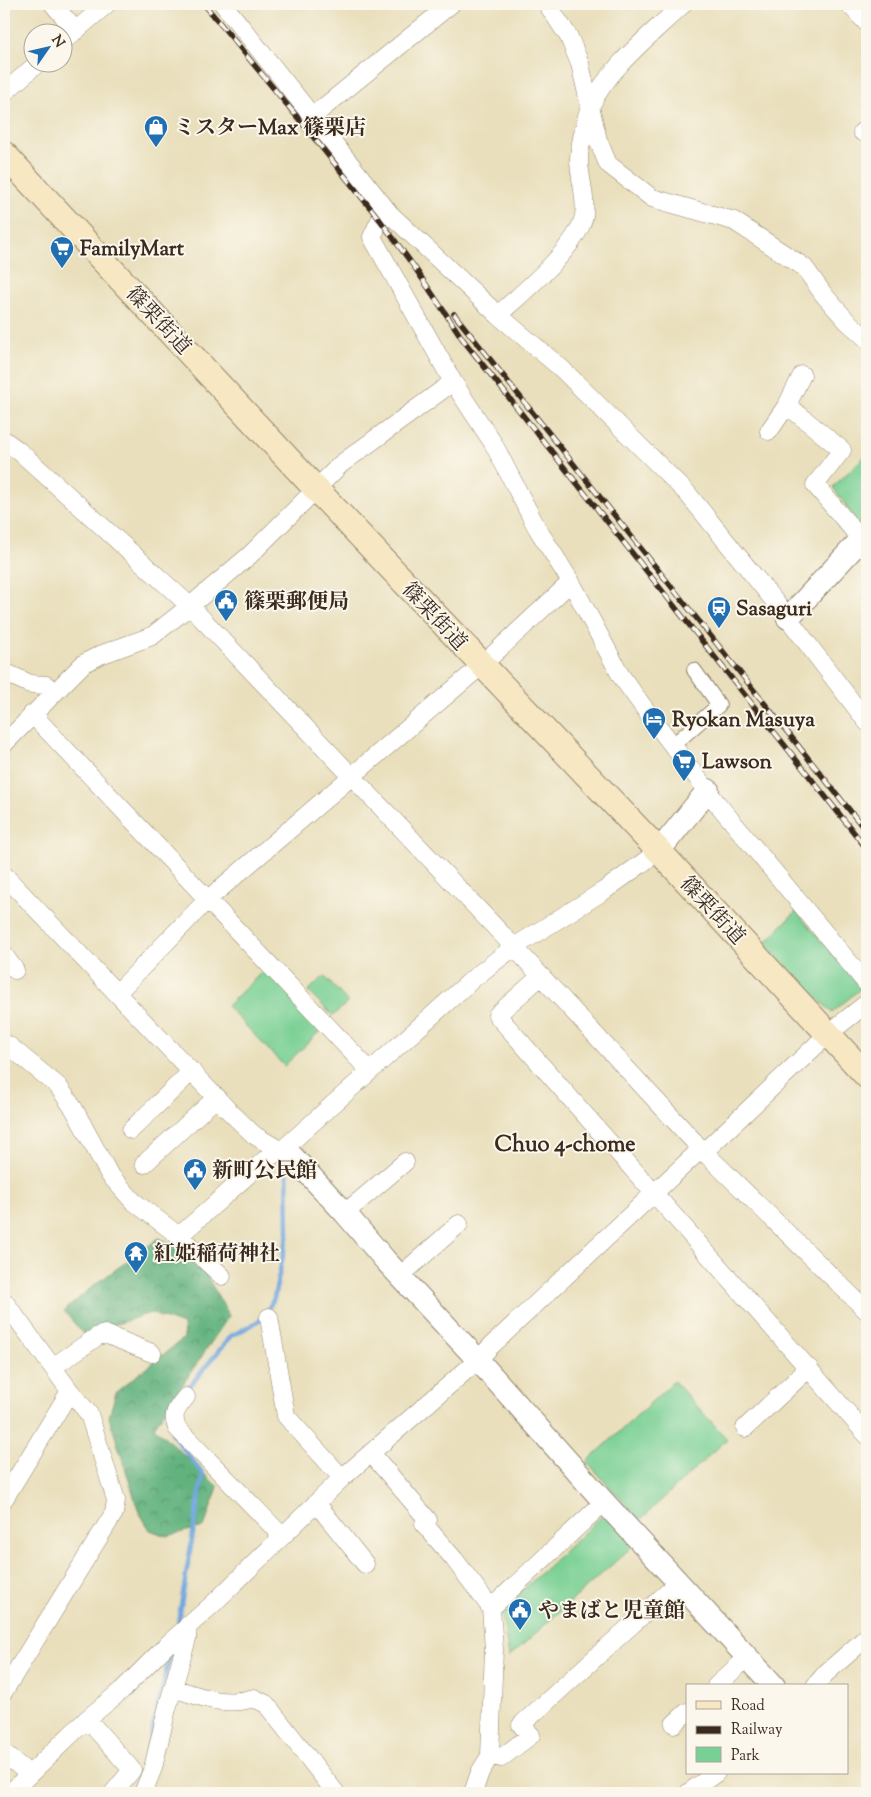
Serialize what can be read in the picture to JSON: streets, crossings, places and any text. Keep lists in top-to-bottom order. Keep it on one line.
{"streets":{"main road":["篠栗街道"]},"districts":["Chuo 4-chome"],"places":{"shop":["ミスターMax 篠栗店"],"supermarket":["FamilyMart","Lawson"],"public building":["篠栗郵便局","新町公民館","やまばと児童館"],"station":["Sasaguri"],"hotel":["Ryokan Masuya"],"temple":["紅姫稲荷神社"]},"legend":["Road","Railway","Park"],"north":"top right"}
